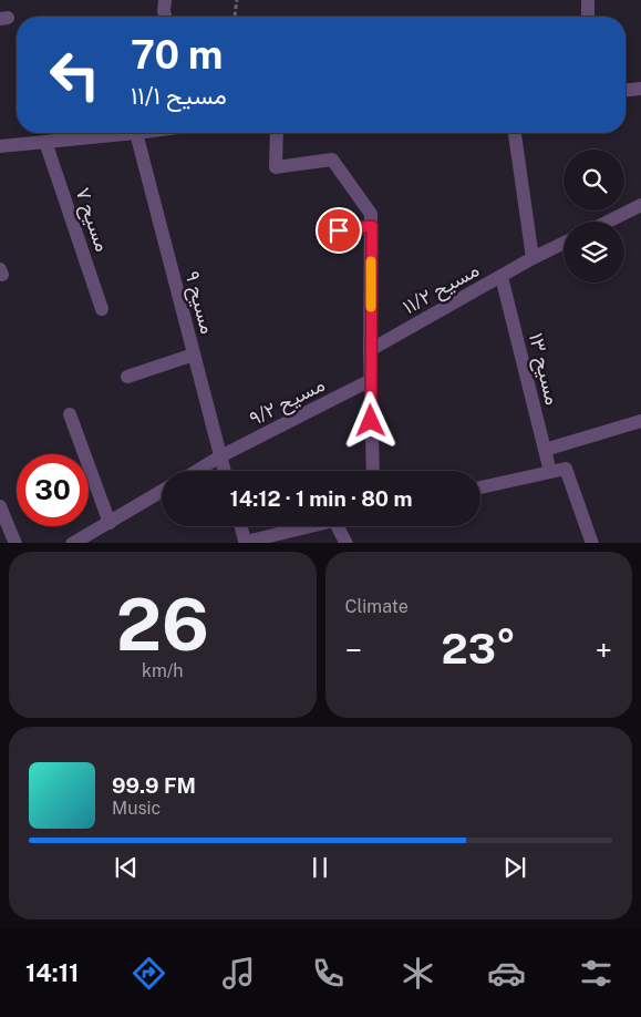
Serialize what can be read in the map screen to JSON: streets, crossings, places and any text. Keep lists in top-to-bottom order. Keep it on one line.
{"streets":{"street":["مسیح ۷","مسیح ۱۱/۲","مسیح ۹","مسیح ۱۳","مسیح ۹/۲"]},"crossings":[["مسیح ۱۱/۲","مسیح ۱۳"],["مسیح ۹","مسیح ۹/۲"]],"page":{"turn":["70 m","مسیح ۱۱/۱"],"limit":"30","trip":"14:12 · 1 min · 80 m","tile":[["26","km/h"],"Climate"],"heat":["−","23°","+"],"song":["99.9 FM","Music"],"tabs":"14:11"}}
